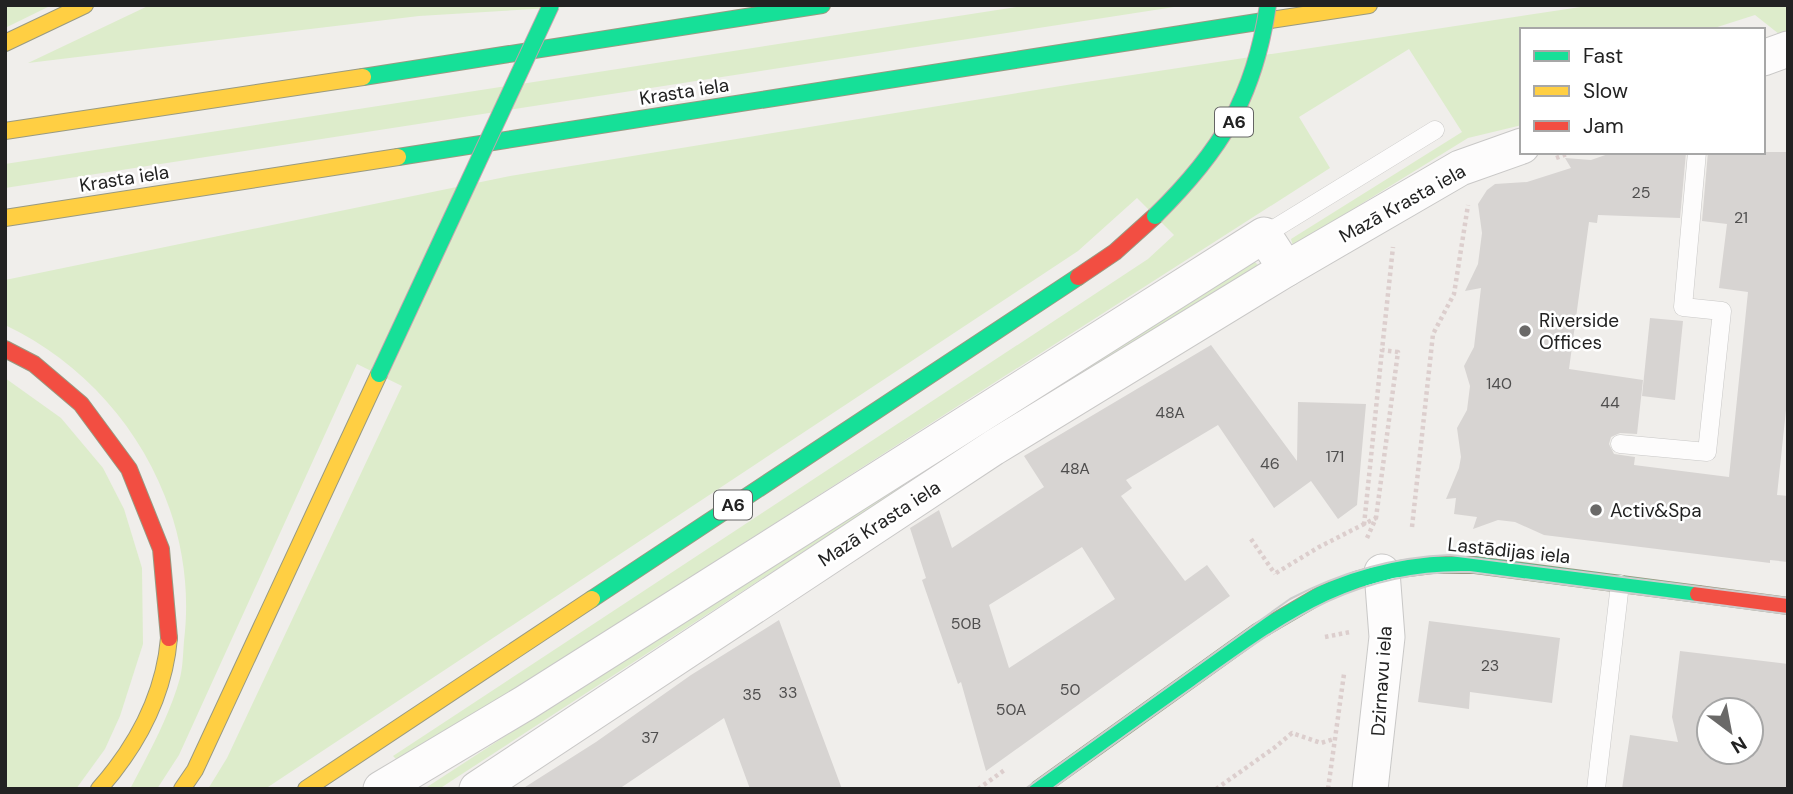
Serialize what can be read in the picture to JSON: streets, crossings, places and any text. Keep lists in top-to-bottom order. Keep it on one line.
{"streets":{"main road":["Krasta iela","A6","Lastādijas iela"],"street":["Mazā Krasta iela","Dzirnavu iela"]},"crossings":[["Lastādijas iela","Dzirnavu iela"]],"places":["Riverside Offices","Activ&Spa"],"house_numbers":["25","21","140","44","48A","171","46","48A","50B","23","50","33","35","50A","37"],"legend":["Fast","Slow","Jam"],"north":"bottom right"}
